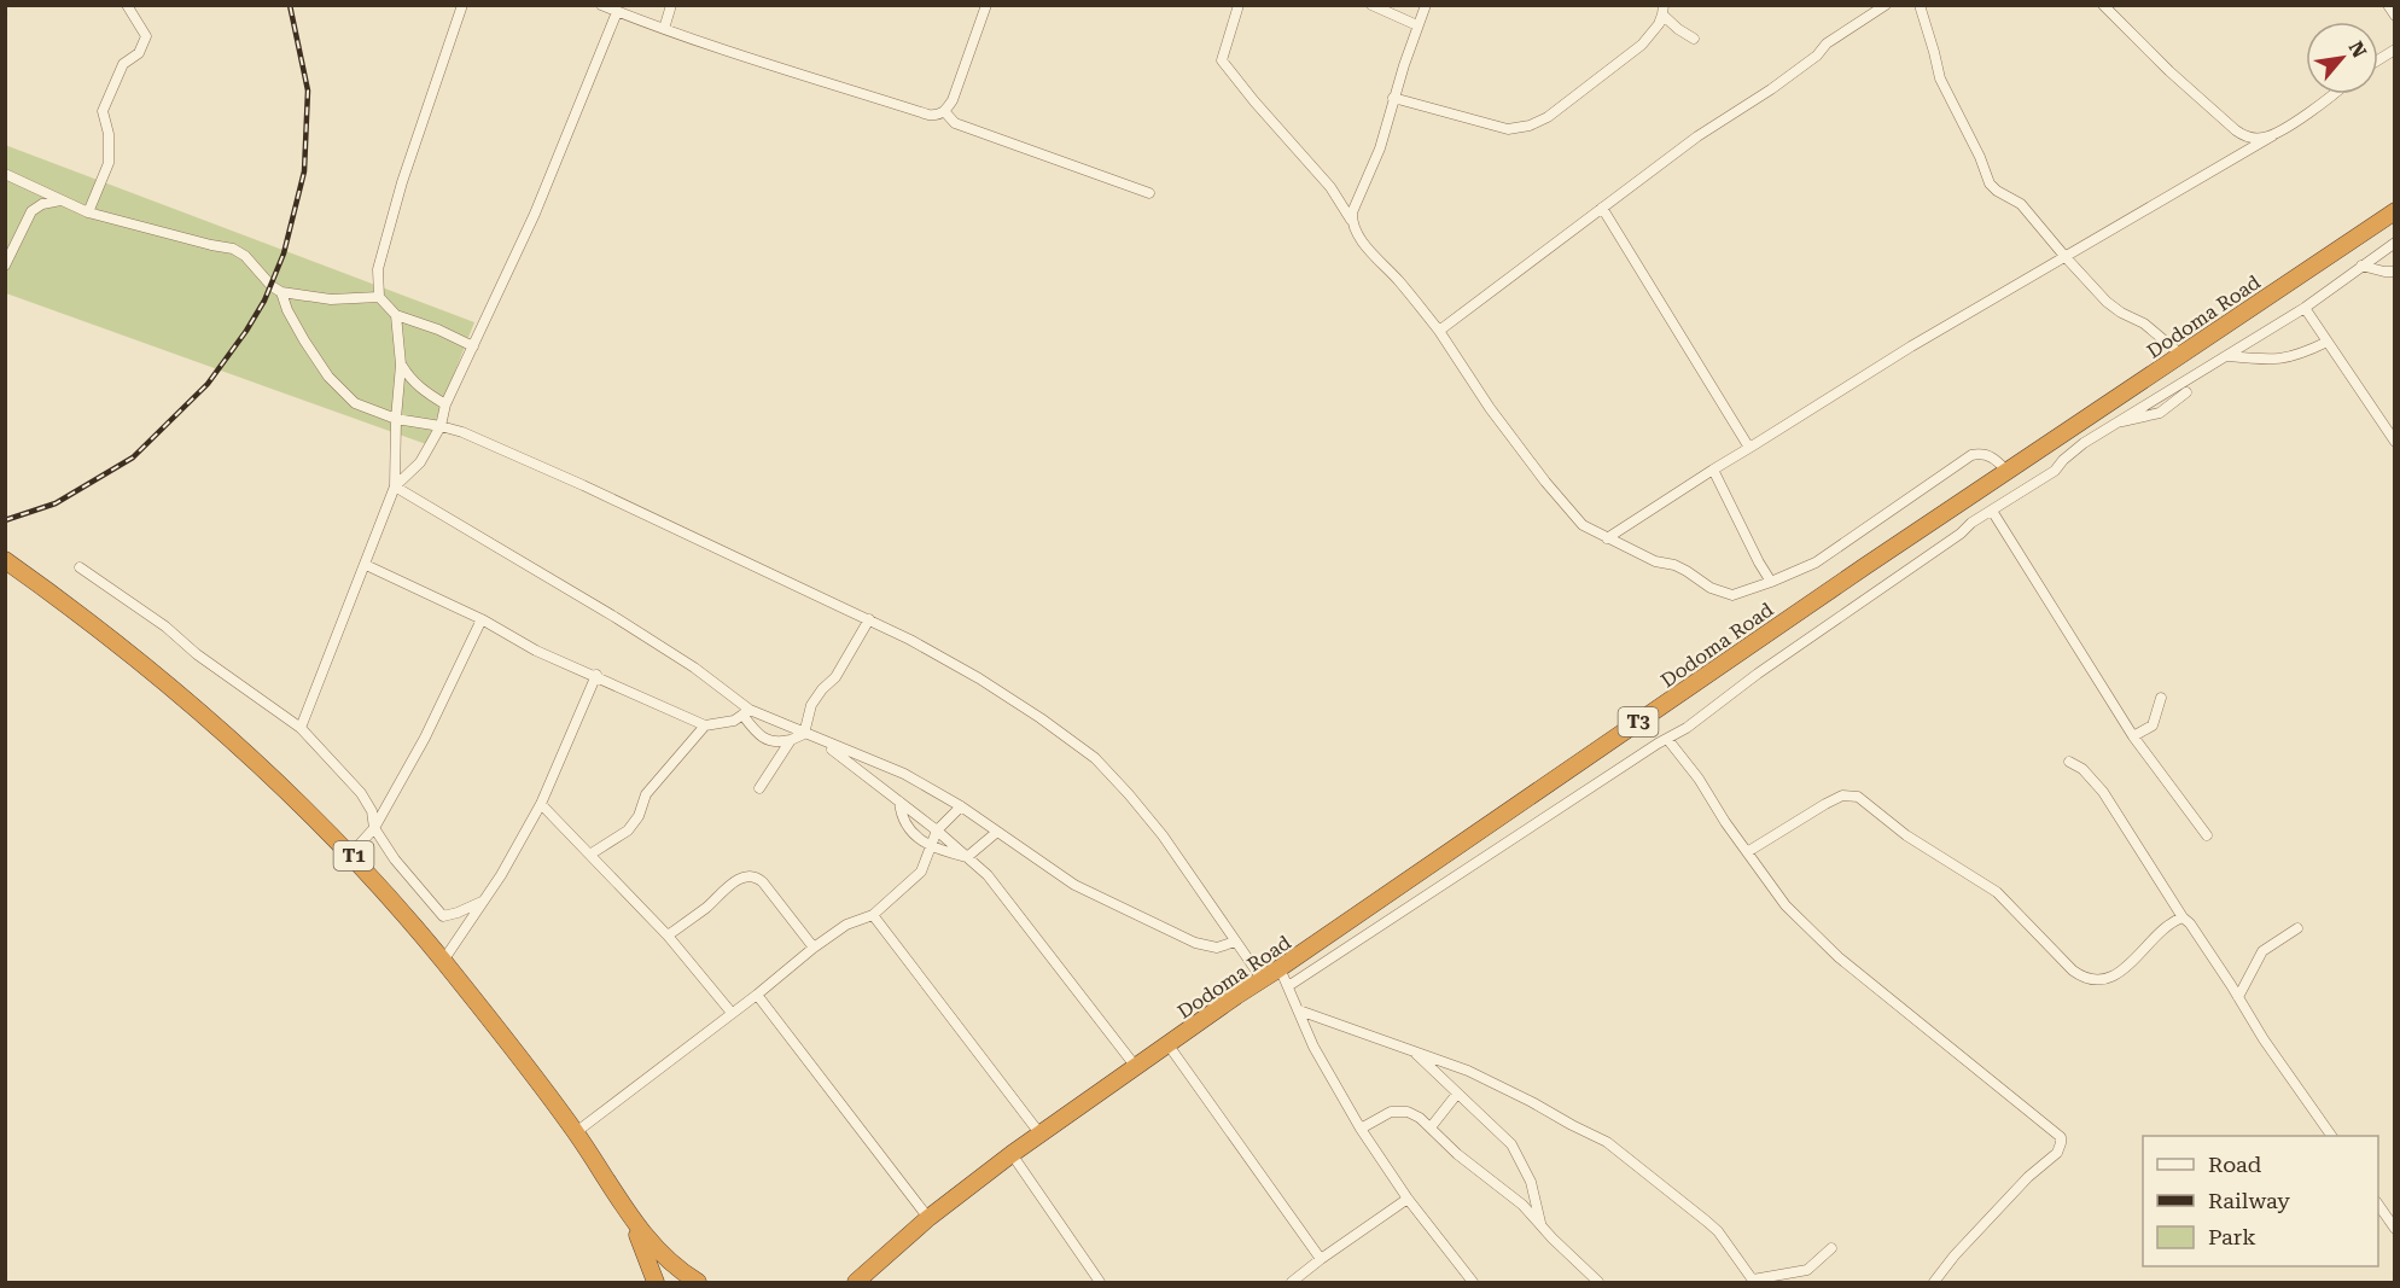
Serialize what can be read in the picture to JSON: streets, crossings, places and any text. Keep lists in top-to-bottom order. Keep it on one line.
{"streets":{"highway":["Dodoma Road","T3","T1"]},"legend":["Road","Railway","Park"],"north":"top right"}
